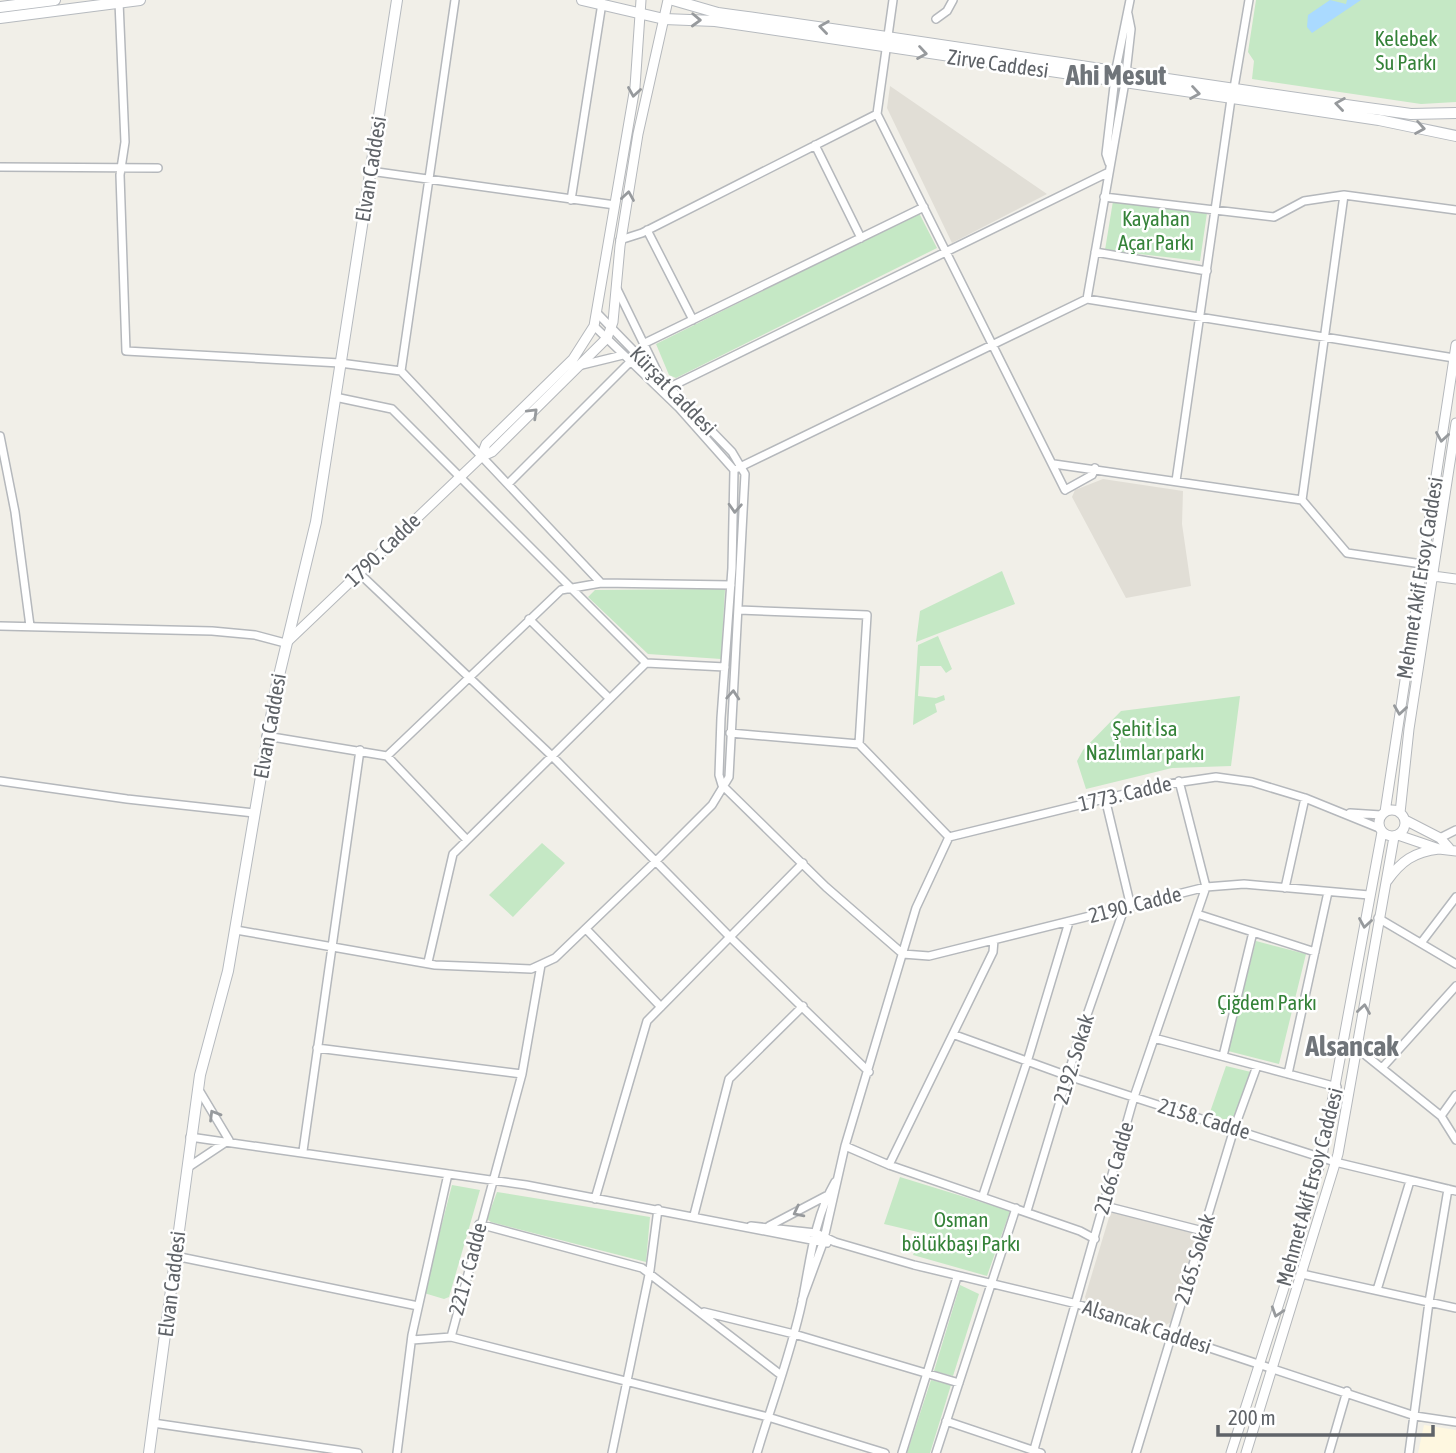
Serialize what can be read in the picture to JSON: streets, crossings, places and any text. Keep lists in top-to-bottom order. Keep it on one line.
{"streets":{"main road":["Zirve Caddesi","Elvan Caddesi"],"street":["Kürşat Caddesi","1790. Cadde","Mehmet Akif Ersoy Caddesi","1773. Cadde","2190. Cadde","2192. Sokak","2158. Cadde","2166. Cadde","2165. Sokak","2217. Cadde","Alsancak Caddesi"]},"crossings":[["Elvan Caddesi","1790. Cadde"],["Kürşat Caddesi","1790. Cadde"],["Mehmet Akif Ersoy Caddesi","2190. Cadde"],["Mehmet Akif Ersoy Caddesi","2158. Cadde"],["Mehmet Akif Ersoy Caddesi","Alsancak Caddesi"],["2190. Cadde","2192. Sokak"],["2190. Cadde","2166. Cadde"],["2192. Sokak","2158. Cadde"],["2158. Cadde","2166. Cadde"],["2158. Cadde","2165. Sokak"],["2166. Cadde","Alsancak Caddesi"],["2165. Sokak","Alsancak Caddesi"]],"districts":["Ahi Mesut","Alsancak"],"parks":["Kelebek Su Parkı","Kayahan Açar Parkı","Şehit İsa Nazlımlar parkı","Çiğdem Parkı","Osman bölükbaşı Parkı"],"scale_bar":"200 m"}
